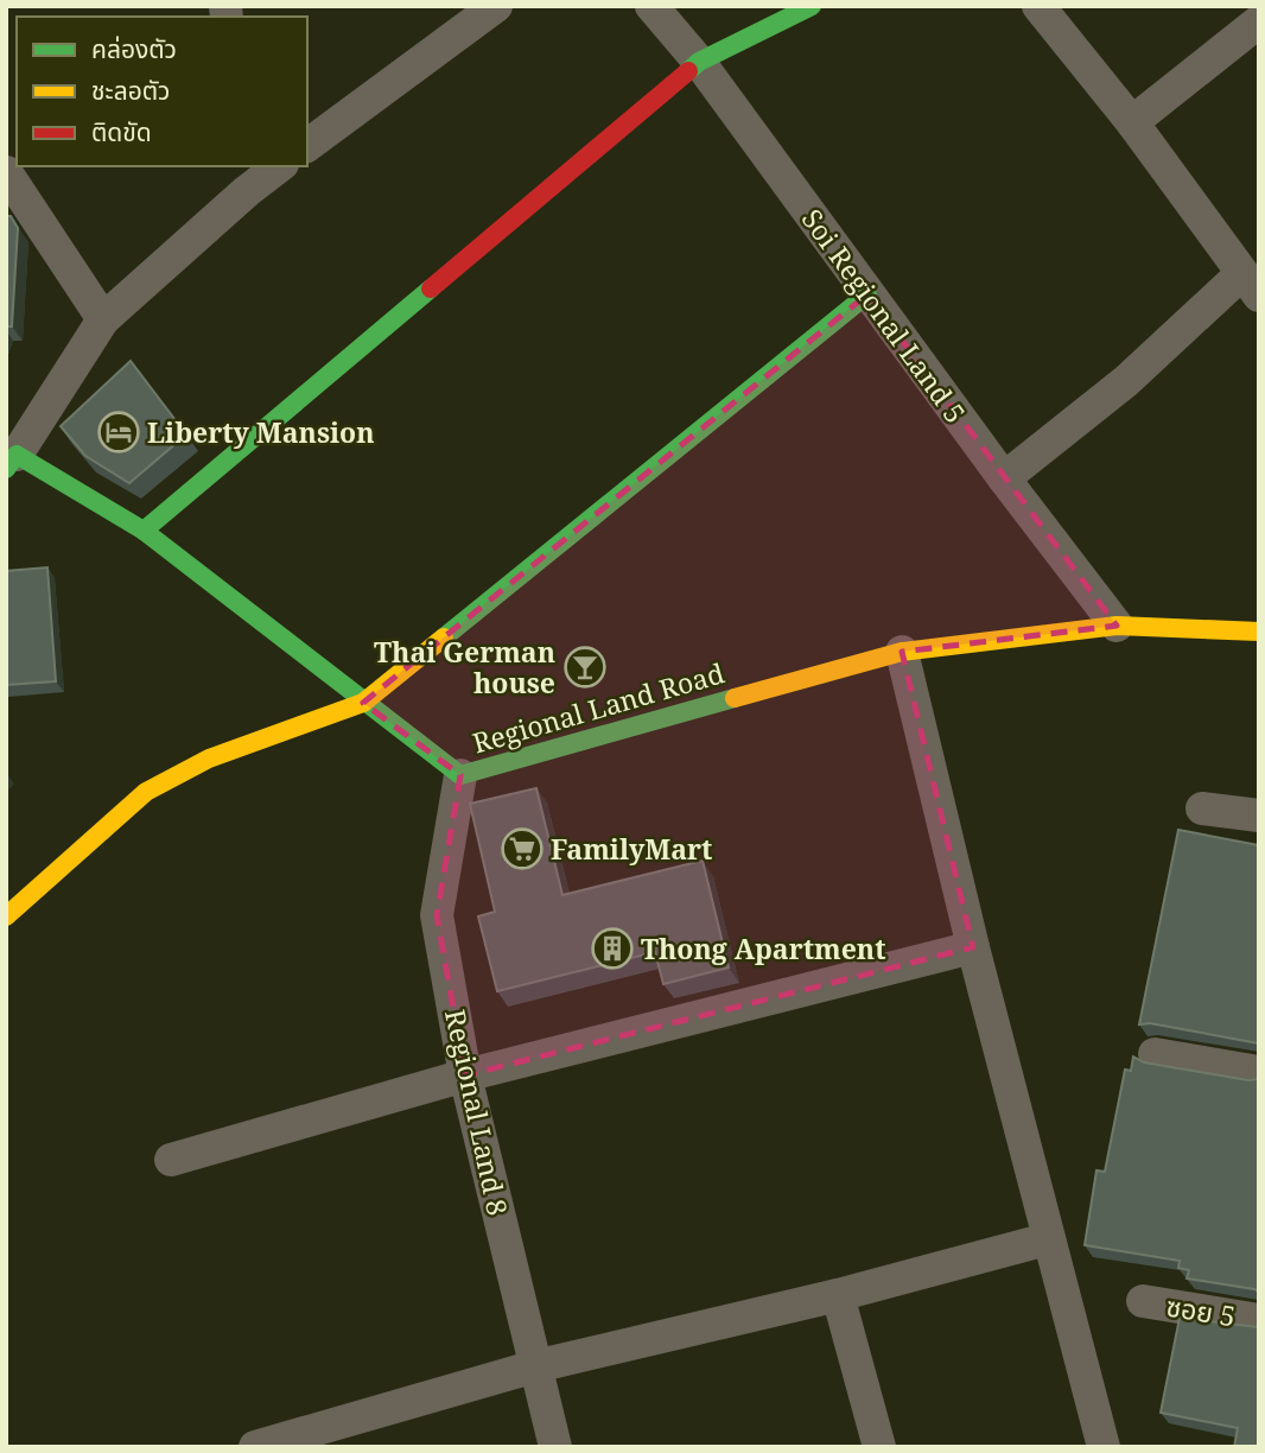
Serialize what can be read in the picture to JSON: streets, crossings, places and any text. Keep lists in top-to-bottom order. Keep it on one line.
{"streets":{"street":["Soi Regional Land 5","Regional Land Road","Regional Land 8","ซอย 5"]},"crossings":[["Soi Regional Land 5","Regional Land Road"],["Regional Land Road","Regional Land 8"]],"places":{"hotel":["Liberty Mansion"],"bar":["Thai German house"],"supermarket":["FamilyMart"],"building":["Thong Apartment"]},"legend":["คล่องตัว","ชะลอตัว","ติดขัด"]}
